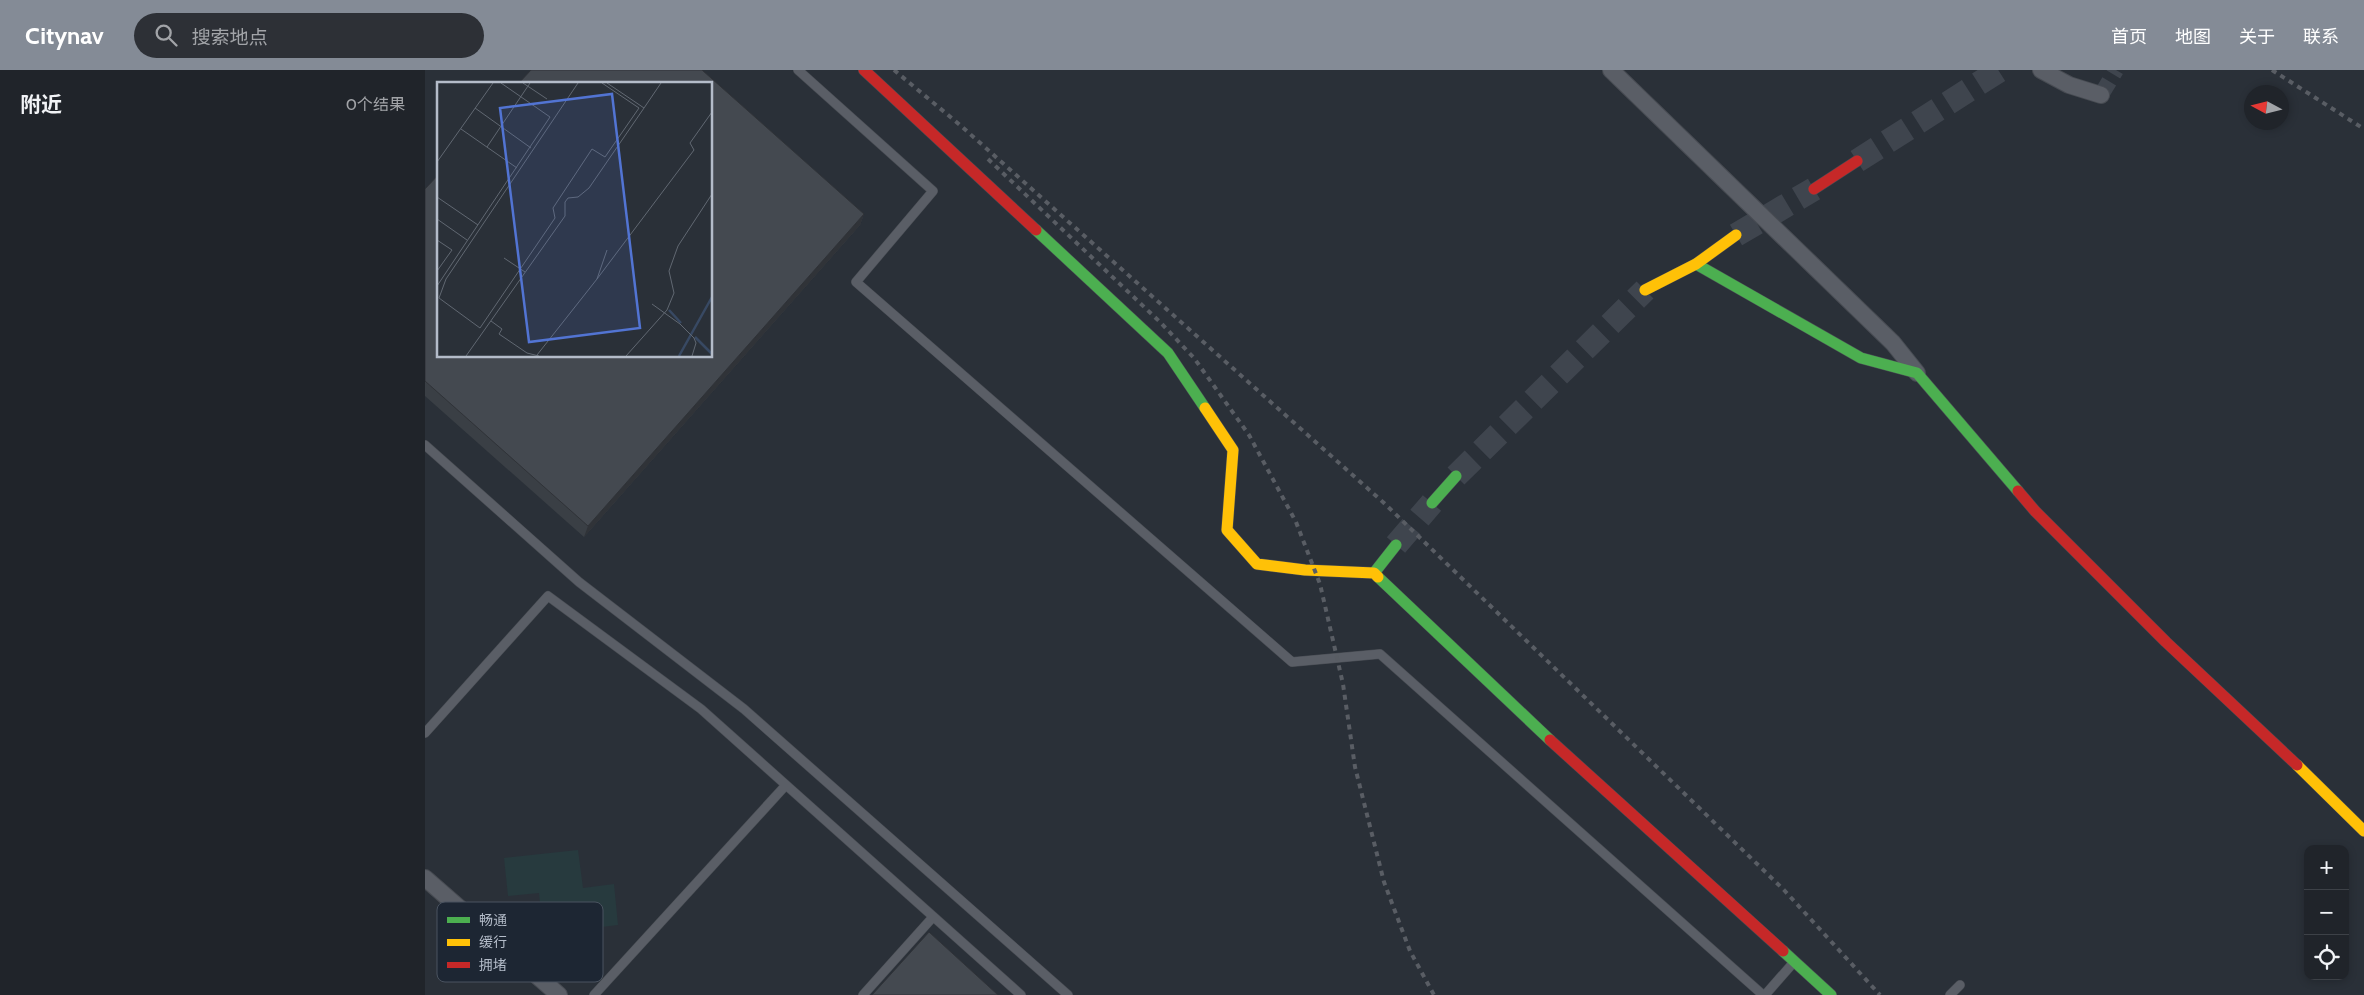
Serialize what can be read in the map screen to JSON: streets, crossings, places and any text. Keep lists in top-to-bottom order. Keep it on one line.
{"legend":["畅通","缓行","拥堵"],"north":"left","page":{"header":"Citynav","search":"搜索地点","nav":["首页","地图","关于","联系"],"heading":["附近","0个结果"],"map_buttons":["+","−"]}}
